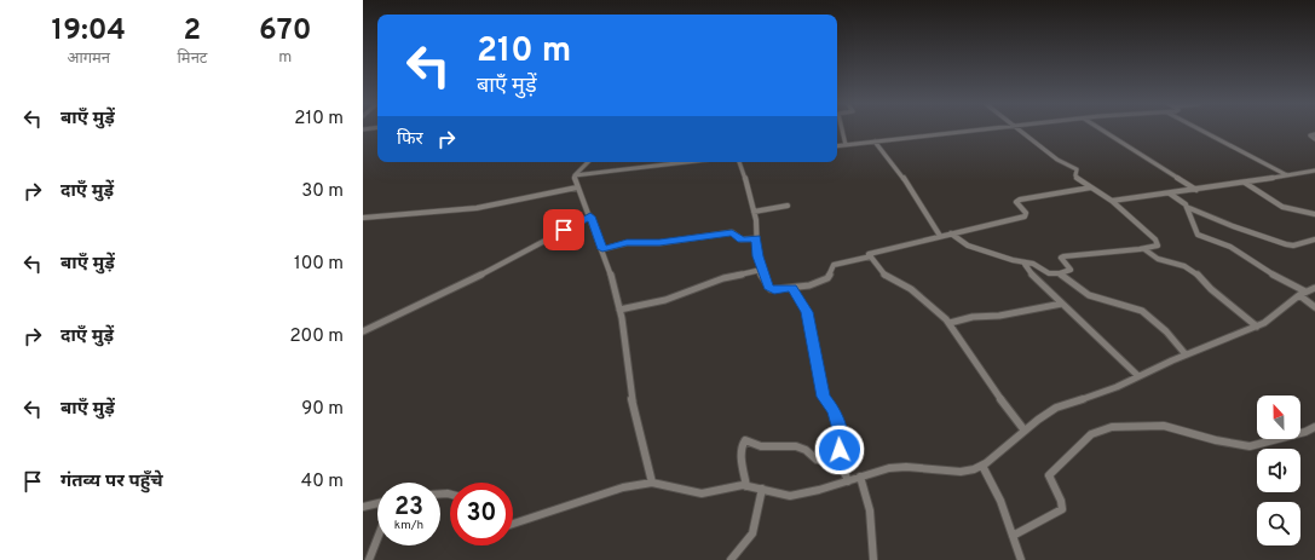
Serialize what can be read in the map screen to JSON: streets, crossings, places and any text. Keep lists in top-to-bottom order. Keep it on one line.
{"north":"top","page":{"eta":["19:04","आगमन","2","मिनट","670","m"],"turn":["210 m","बाएँ मुड़ें"],"list":[{"name":"बाएँ मुड़ें","value":"210 m"},{"name":"दाएँ मुड़ें","value":"30 m"},{"name":"बाएँ मुड़ें","value":"100 m"},{"name":"दाएँ मुड़ें","value":"200 m"},{"name":"बाएँ मुड़ें","value":"90 m"},{"name":"गंतव्य पर पहुँचे","value":"40 m"}],"then":"फिर","speed":"23 km/h","limit":"30"}}
